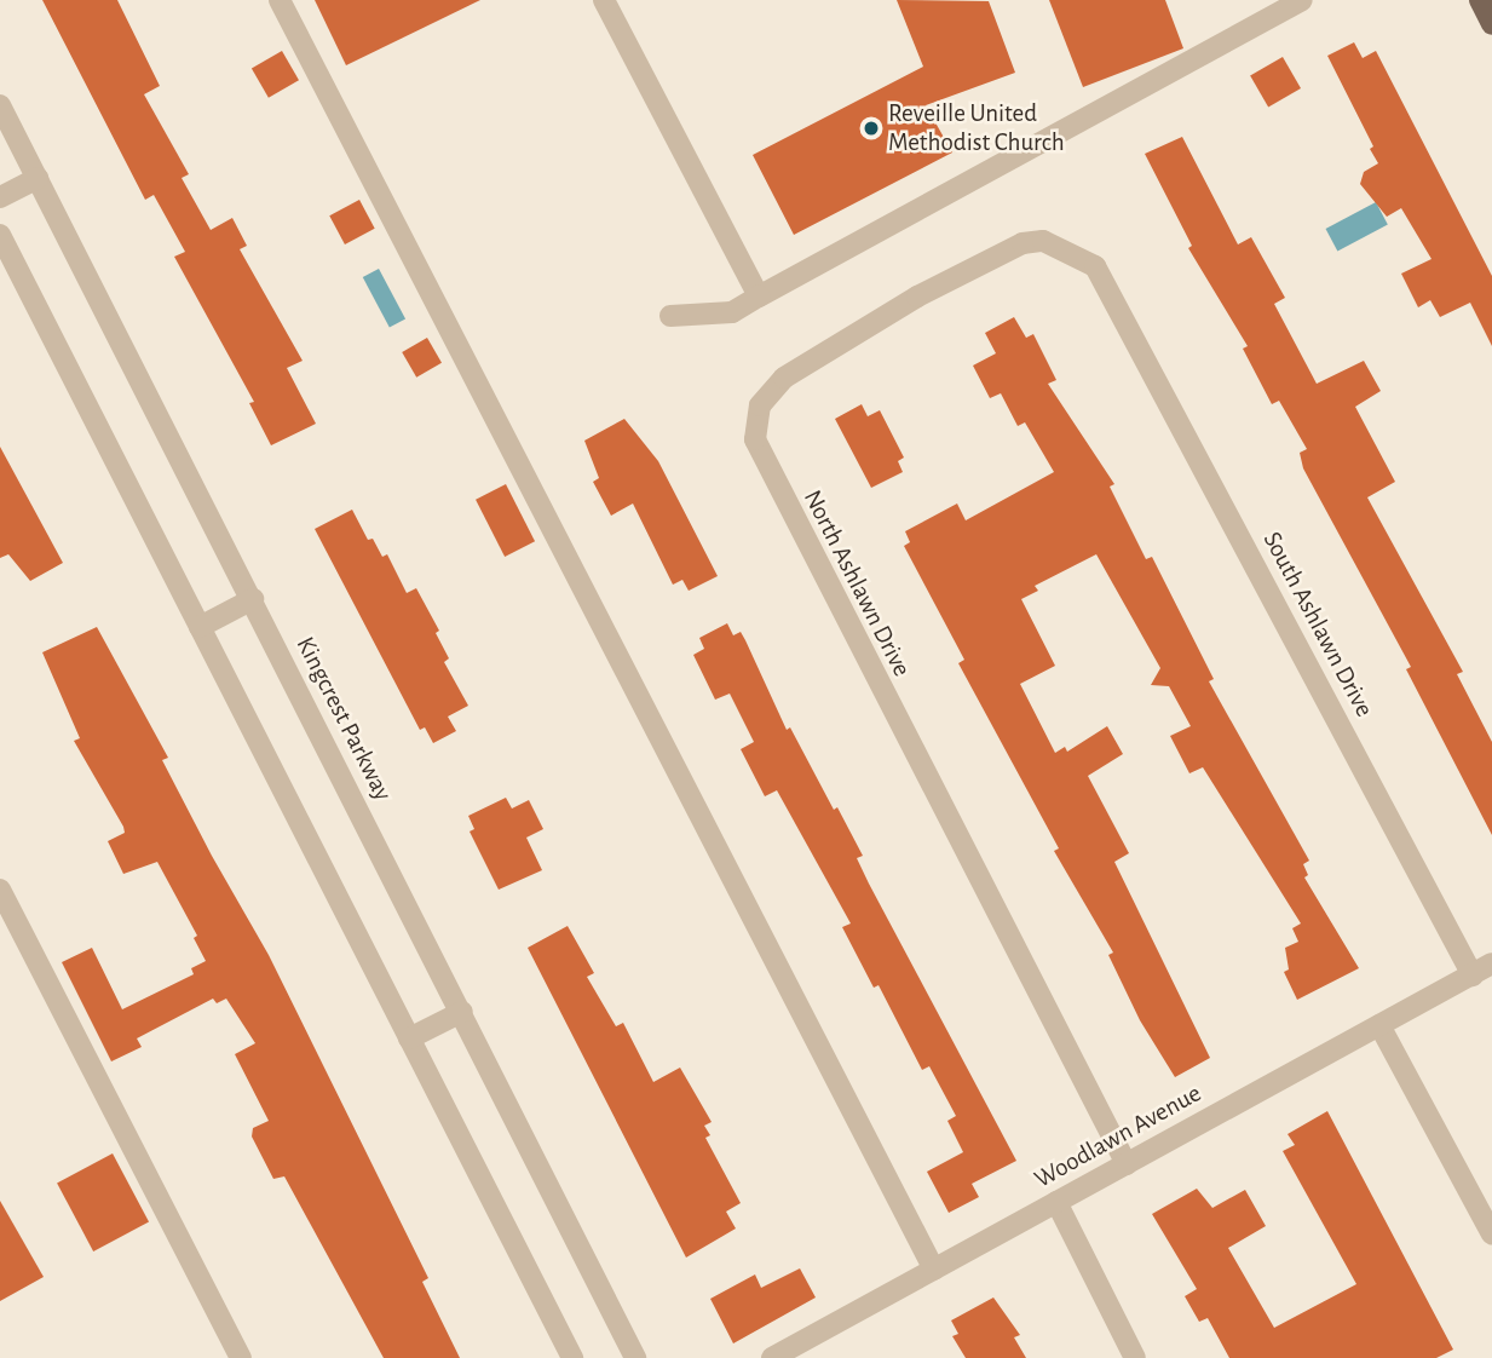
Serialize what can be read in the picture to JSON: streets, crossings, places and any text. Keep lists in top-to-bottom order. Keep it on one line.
{"streets":{"street":["North Ashlawn Drive","South Ashlawn Drive","Kingcrest Parkway","Woodlawn Avenue"]},"crossings":[["North Ashlawn Drive","South Ashlawn Drive"],["North Ashlawn Drive","Woodlawn Avenue"],["South Ashlawn Drive","Woodlawn Avenue"]],"places":["Reveille United Methodist Church"]}
